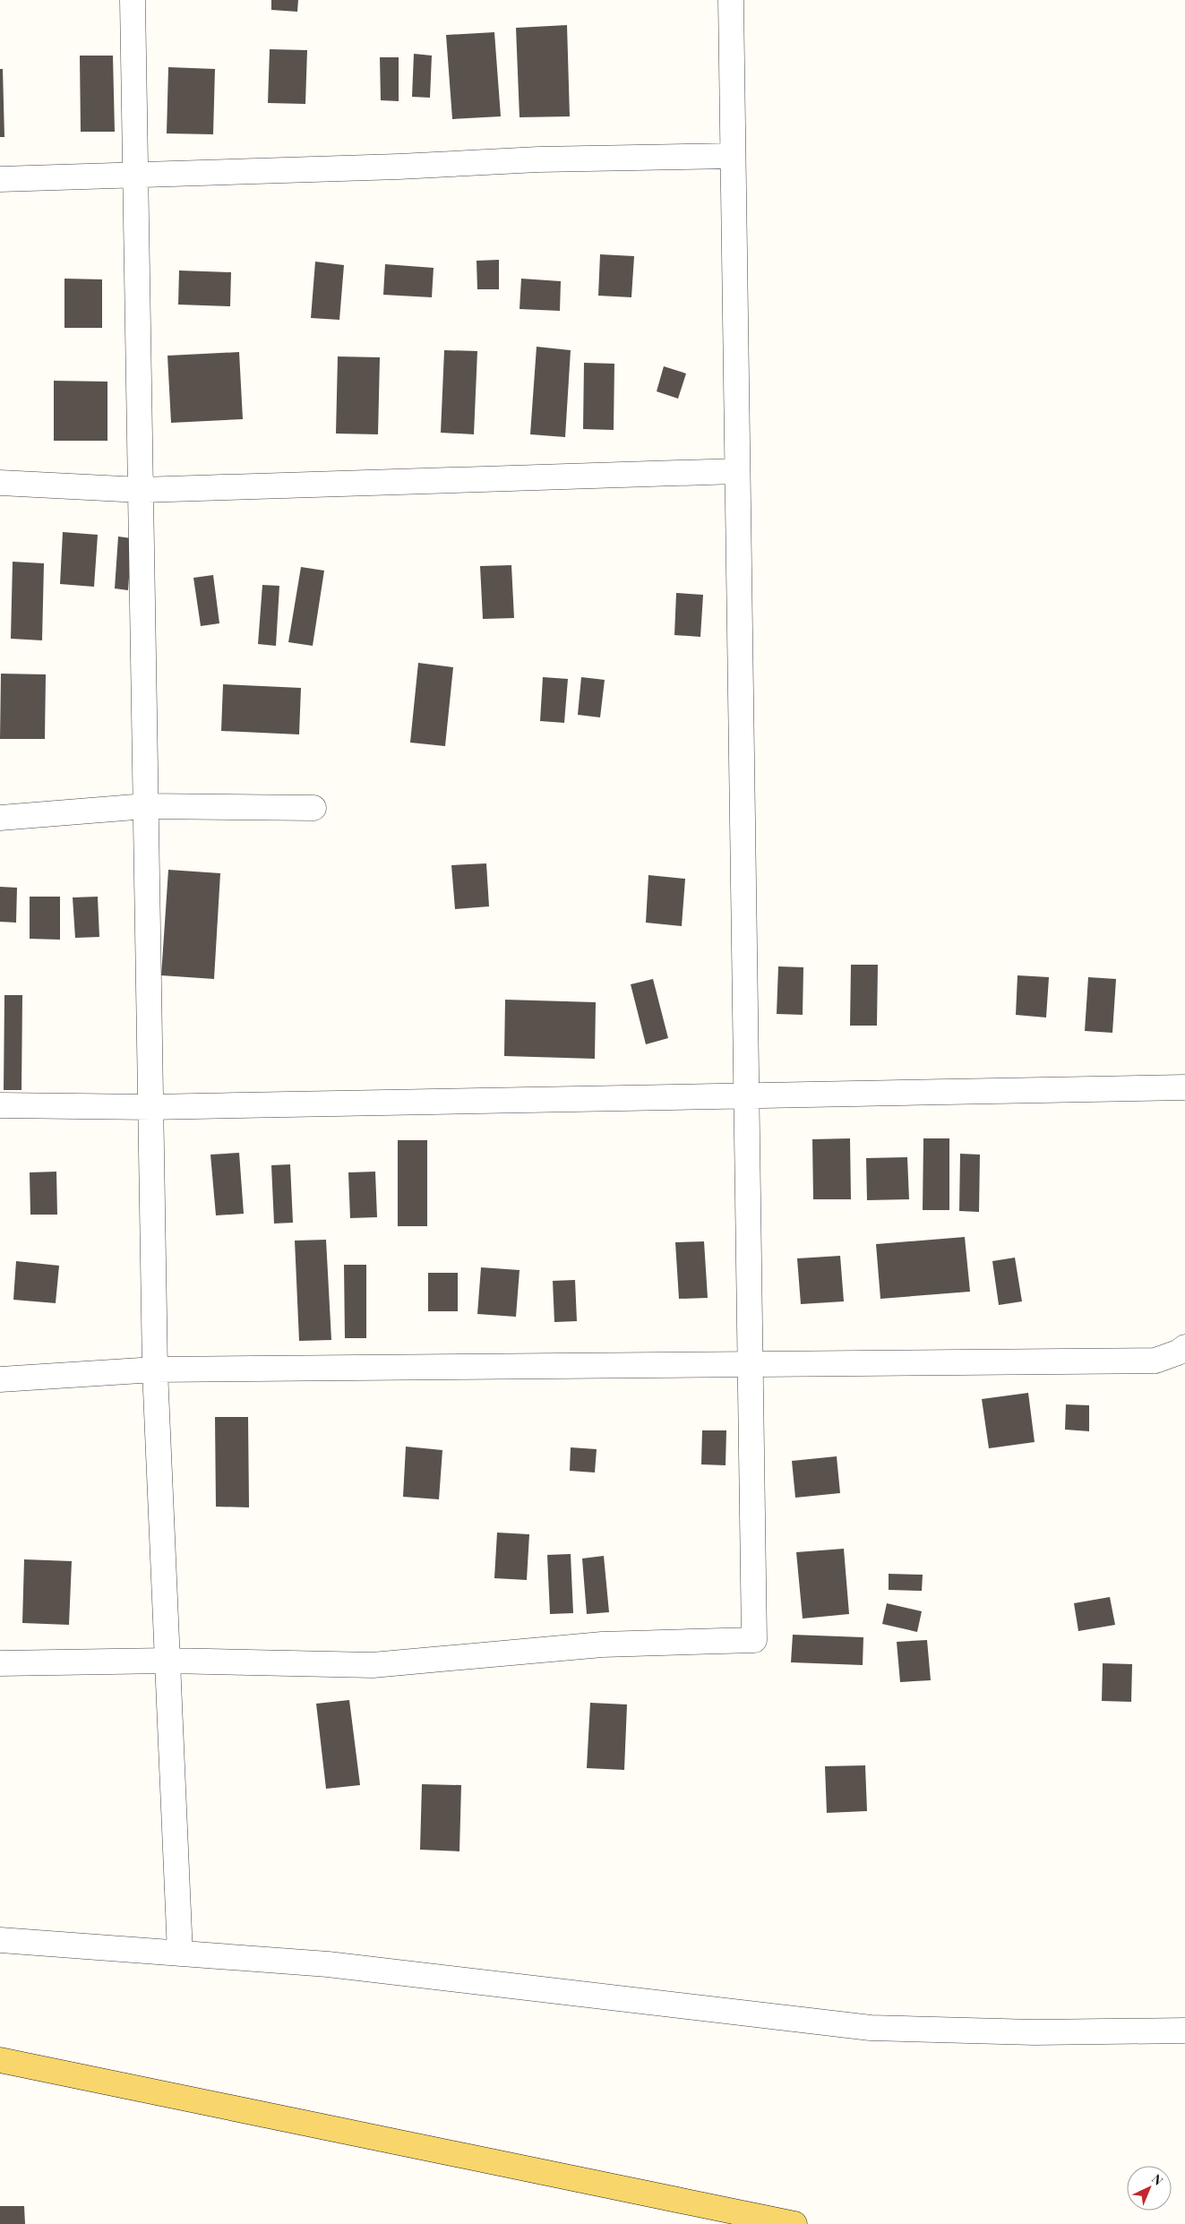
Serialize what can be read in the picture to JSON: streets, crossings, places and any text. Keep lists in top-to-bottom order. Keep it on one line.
{"north":"top right"}
